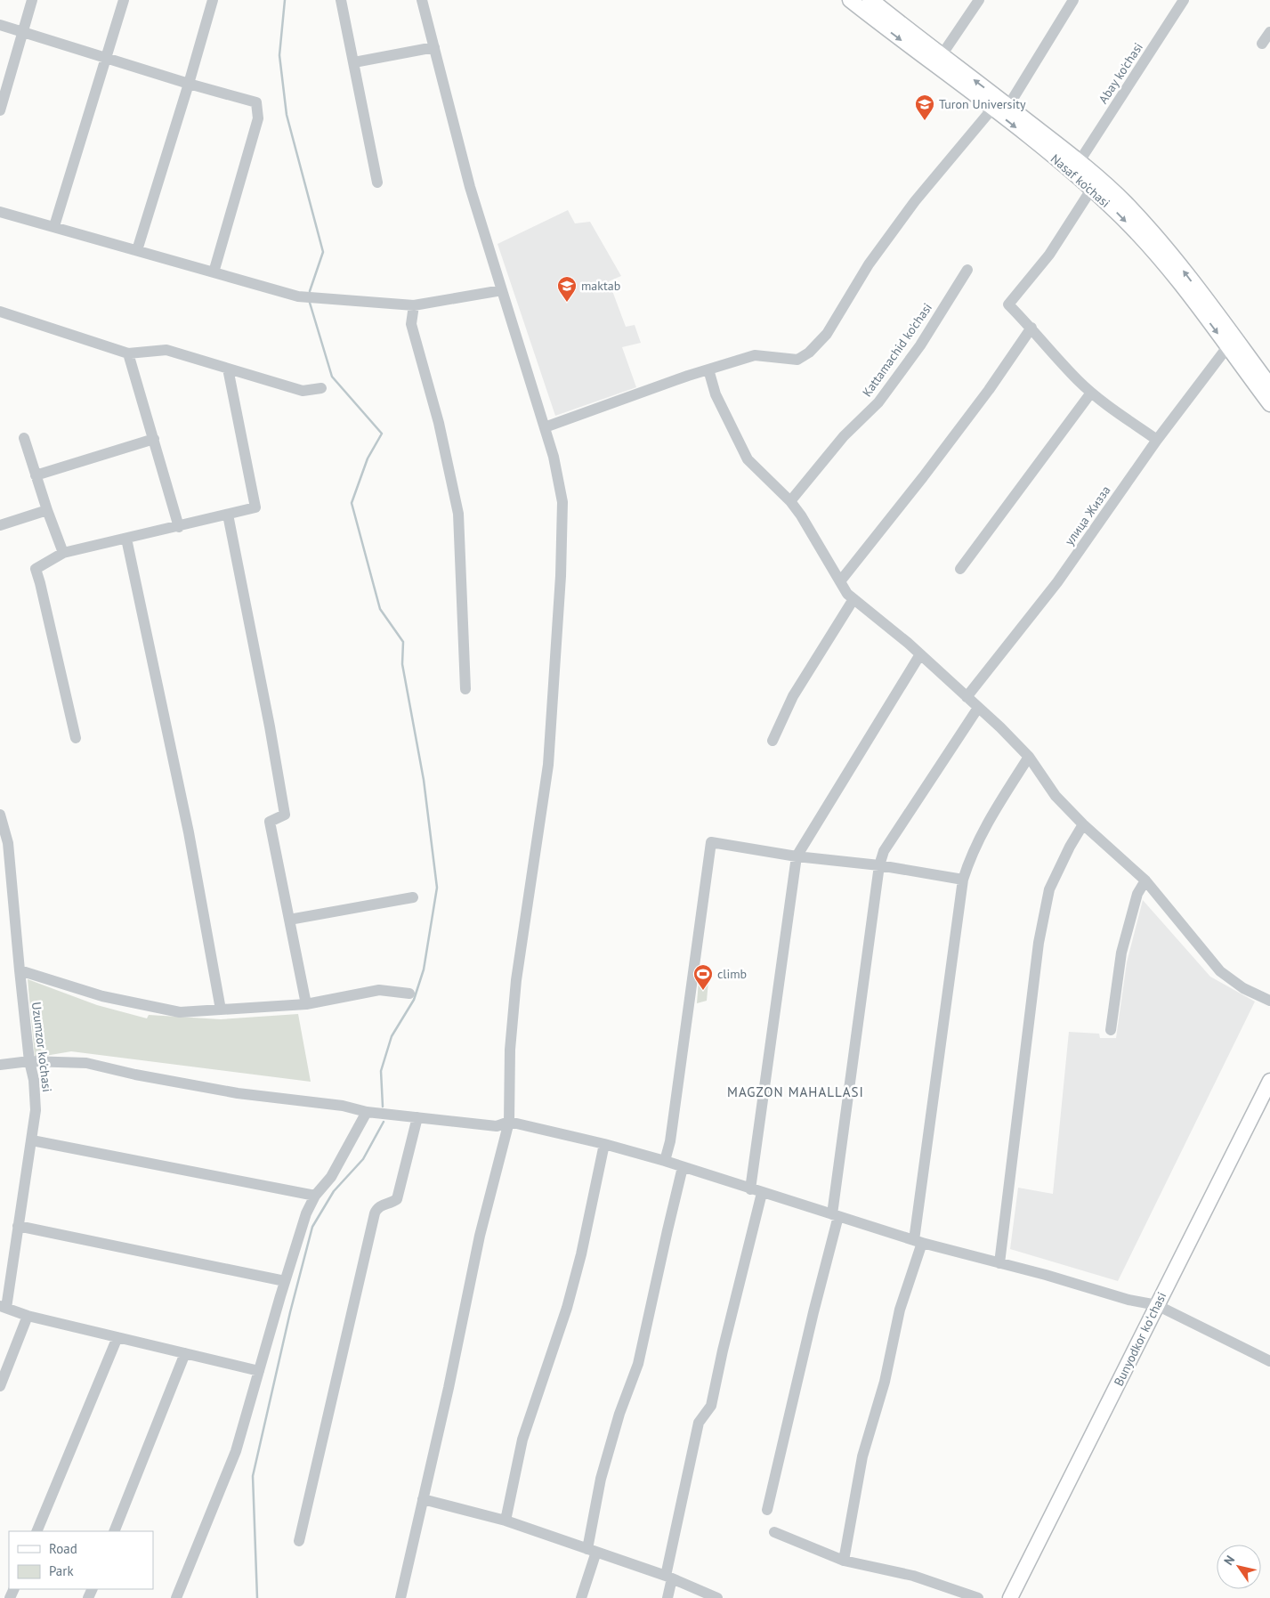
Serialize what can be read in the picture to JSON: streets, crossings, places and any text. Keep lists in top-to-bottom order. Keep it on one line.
{"streets":{"main road":["Nasaf ko‘chasi","Bunyodkor koʻchasi"],"street":["Abay ko'chasi","Kattamachid ko'chasi","улица Жизза","Uzumzor ko'chasi"]},"crossings":[["Abay ko'chasi","Nasaf ko‘chasi"],["Nasaf ko‘chasi","улица Жизза"]],"districts":["MAGZON MAHALLASI"],"places":{"school or university":["Turon University","maktab"],"sports":["climb"]},"legend":["Road","Park"],"north":"top left"}
